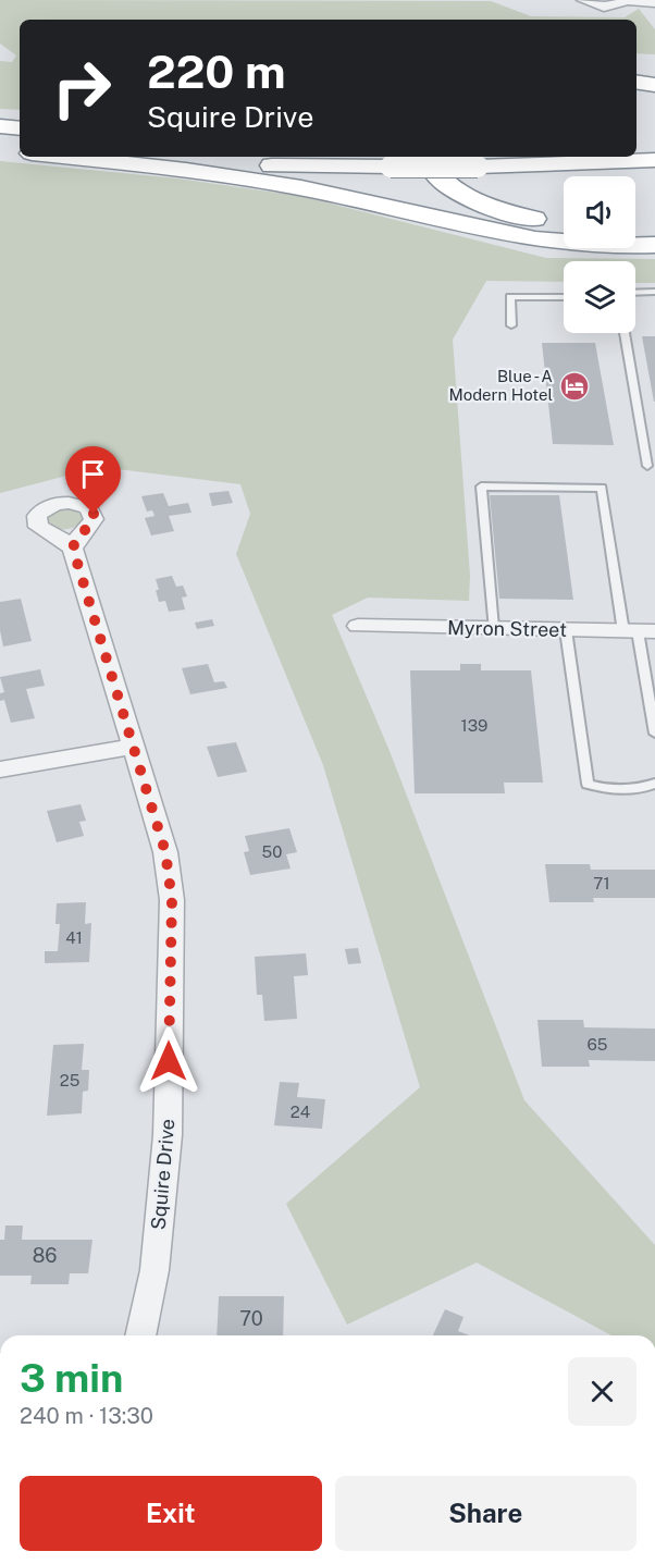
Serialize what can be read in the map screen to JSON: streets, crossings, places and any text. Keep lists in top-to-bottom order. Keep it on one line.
{"streets":{"street":["Myron Street","Squire Drive"]},"places":{"hotel":["Blue - A Modern Hotel"]},"house_numbers":["139","50","71","41","65","25","24","86","70"],"page":{"turn":["220 m","Squire Drive"],"heading":["3 min","240 m · 13:30"],"buttons":["Exit","Share"]}}
